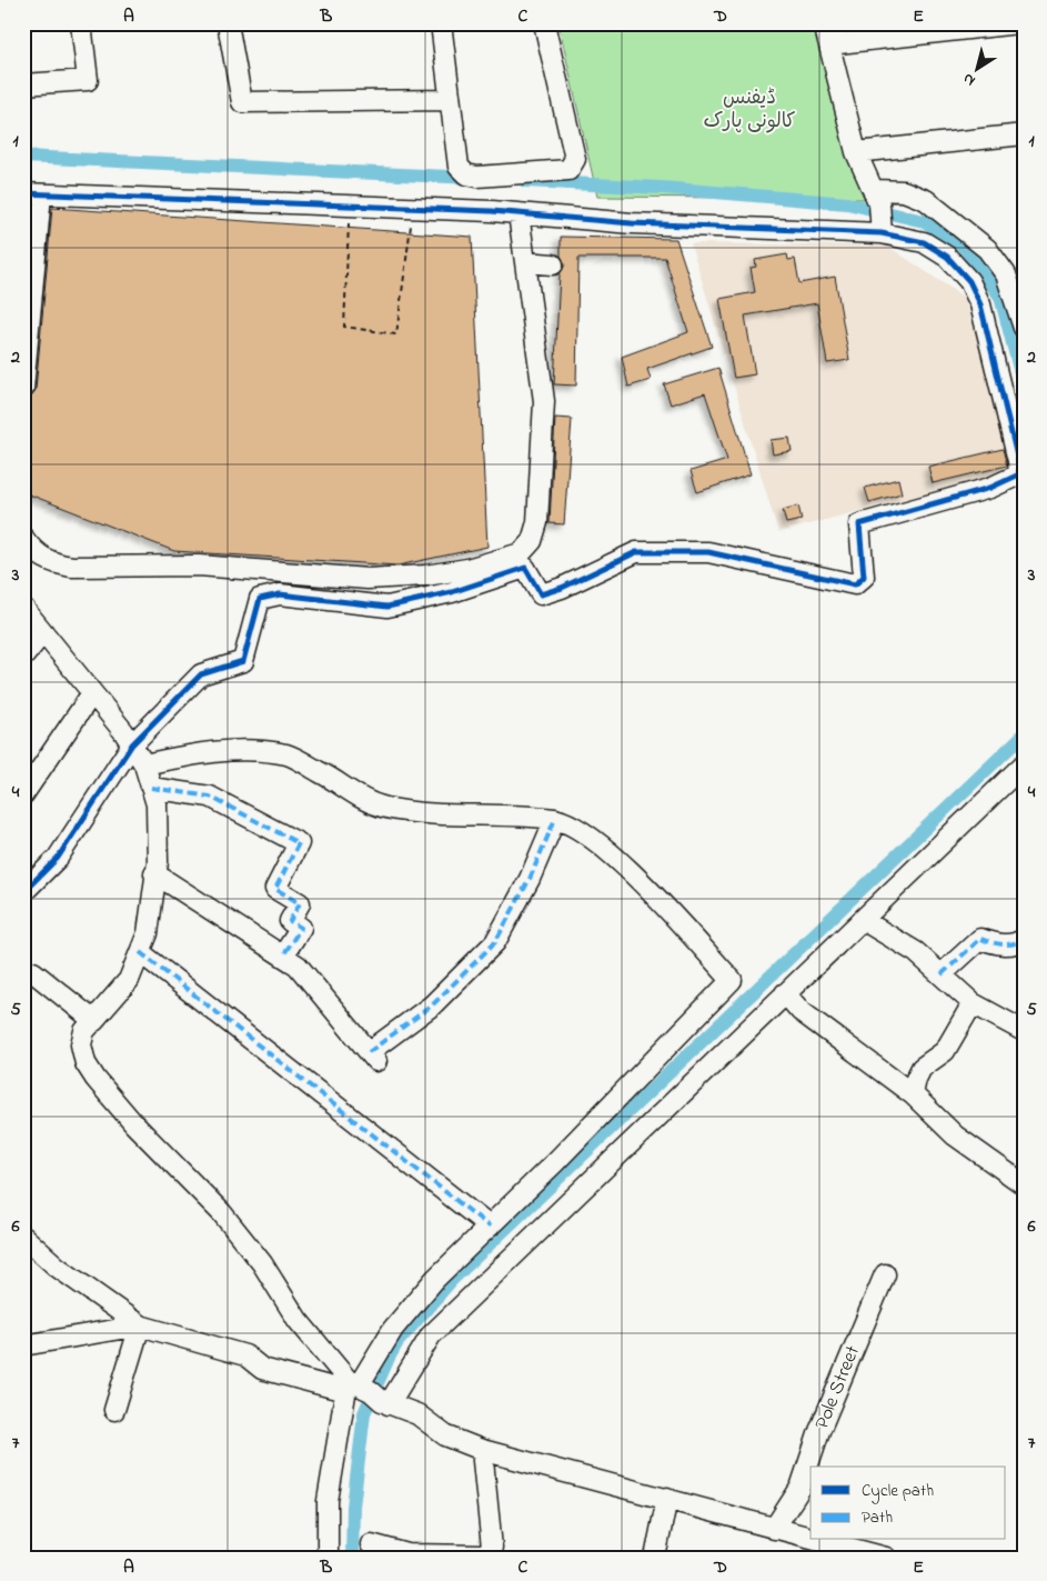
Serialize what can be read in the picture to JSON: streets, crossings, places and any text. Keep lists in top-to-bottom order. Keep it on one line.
{"streets":{"street":["Pole Street"]},"parks":["ڈیفنس کالونی پارک"],"legend":["Cycle path","Path"],"north":"bottom left","grid":{"columns":["A","B","C","D","E"],"rows":["1","2","3","4","5","6","7"]}}
